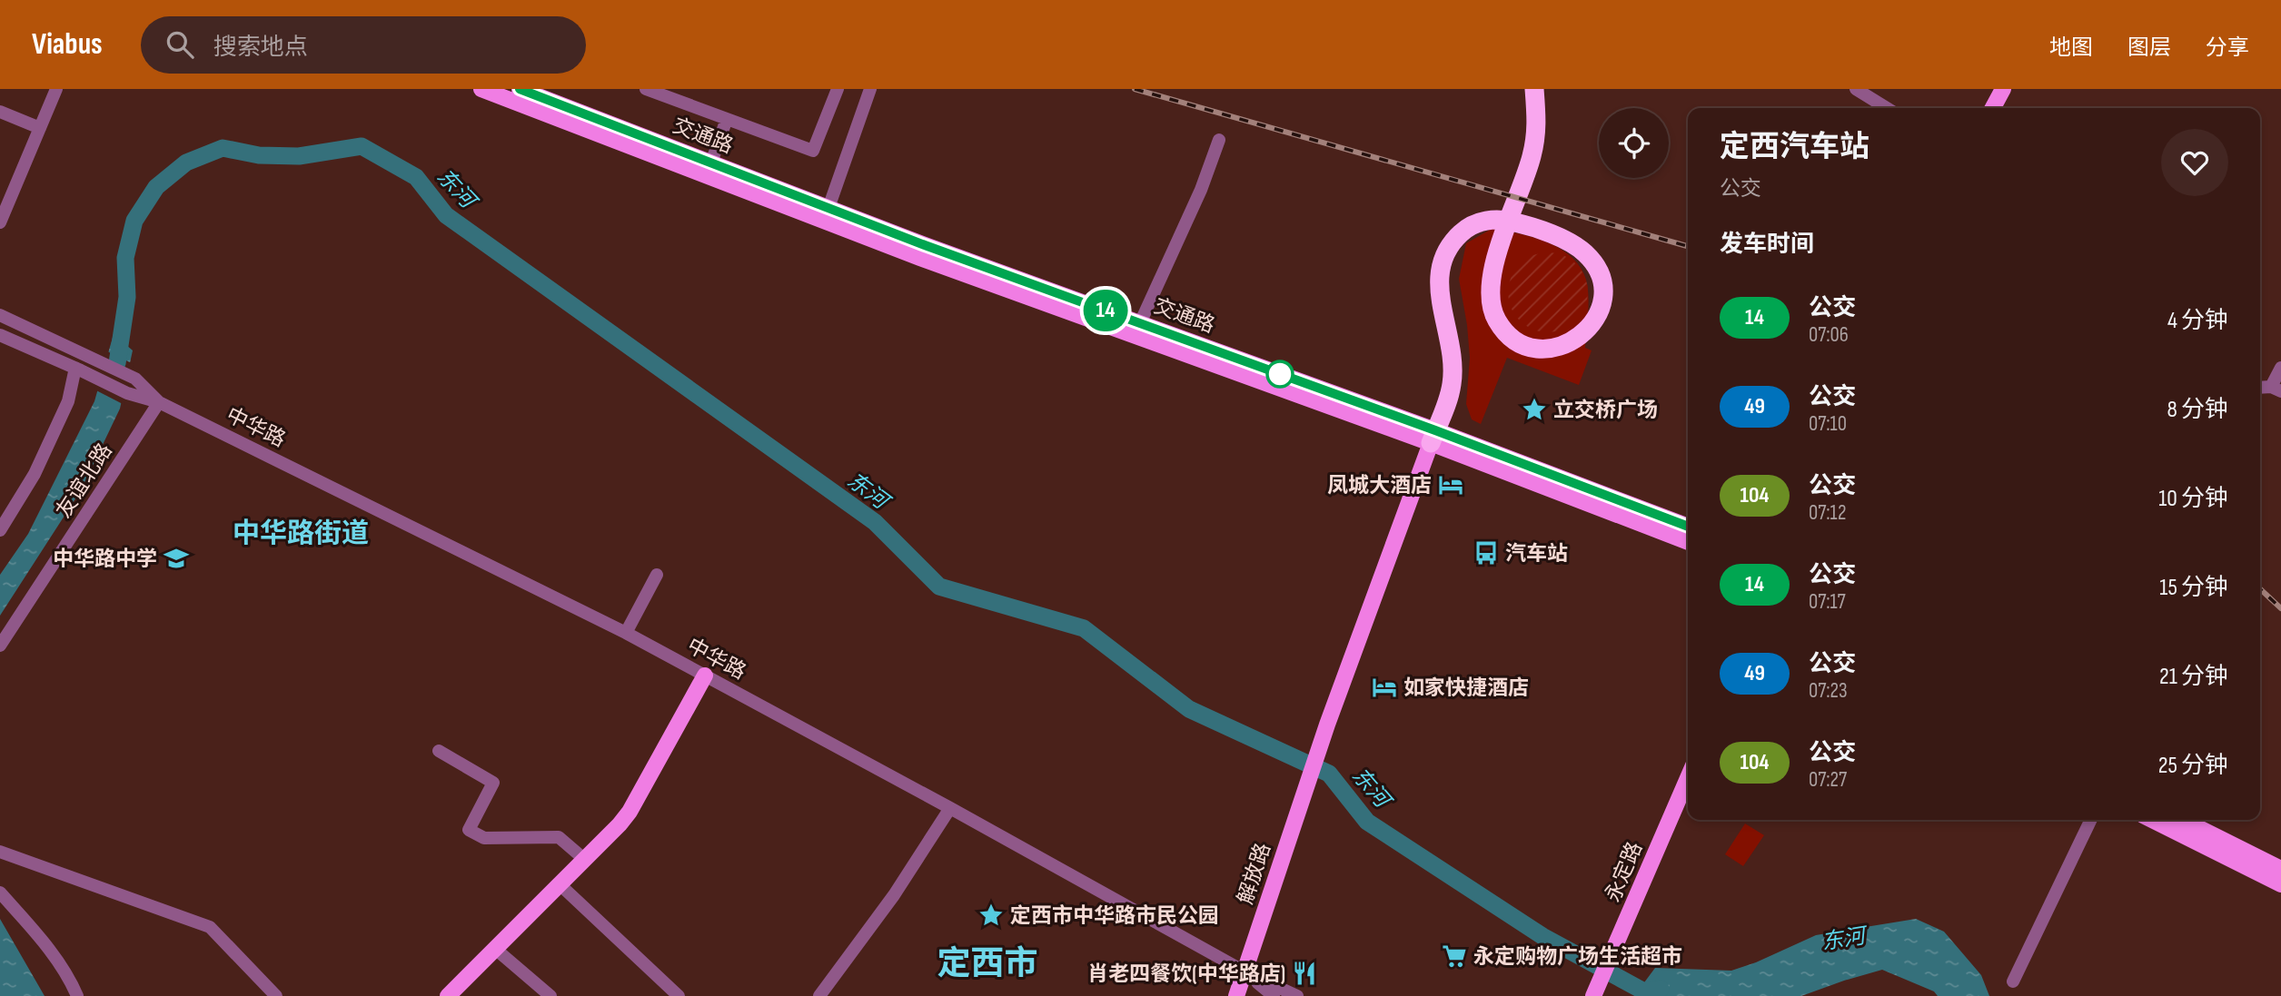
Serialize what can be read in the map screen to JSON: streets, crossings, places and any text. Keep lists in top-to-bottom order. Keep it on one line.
{"streets":{"main road":["交通路","永定路","解放路"],"street":["中华路","友谊北路"]},"crossings":[["交通路","解放路"],["中华路","友谊北路"],["中华路","解放路"]],"districts":["中华路街道","定西市"],"water":["东河"],"places":{"place":["立交桥广场","定西市中华路市民公园"],"hotel":["凤城大酒店","如家快捷酒店"],"bus stop":["汽车站"],"school or university":["中华路中学"],"supermarket":["永定购物广场生活超市"],"restaurant":["肖老四餐饮(中华路店)"]},"lines":["bus line 14"],"page":{"header":"Viabus","search":"搜索地点","nav":["地图","图层","分享"],"on_map":"14","heading":[["定西汽车站","公交"],"发车时间"],"list":[{"mark":"14","name":"公交","note":"07:06","value":"4 分钟"},{"mark":"49","name":"公交","note":"07:10","value":"8 分钟"},{"mark":"104","name":"公交","note":"07:12","value":"10 分钟"},{"mark":"14","name":"公交","note":"07:17","value":"15 分钟"},{"mark":"49","name":"公交","note":"07:23","value":"21 分钟"},{"mark":"104","name":"公交","note":"07:27","value":"25 分钟"}]}}
